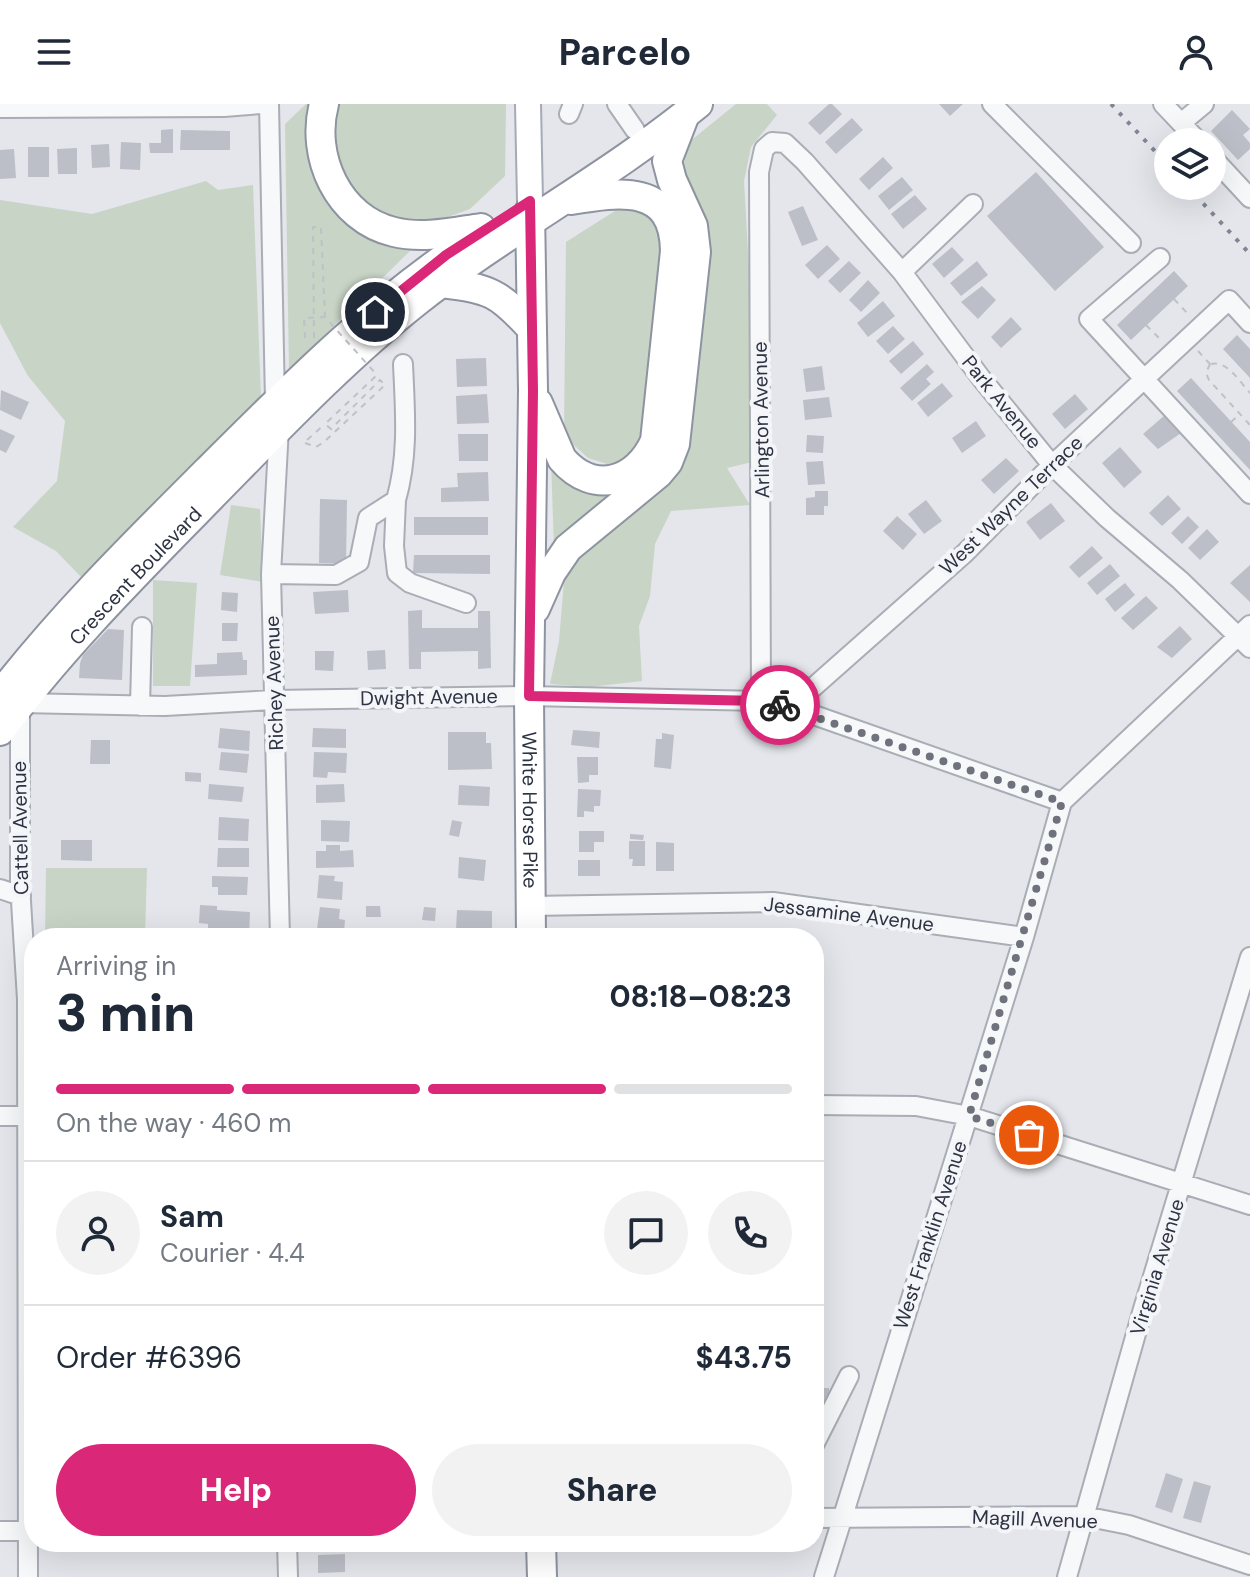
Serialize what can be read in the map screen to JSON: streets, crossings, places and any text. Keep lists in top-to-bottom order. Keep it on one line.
{"streets":{"highway":["Crescent Boulevard","White Horse Pike"],"street":["Park Avenue","Arlington Avenue","West Wayne Terrace","Richey Avenue","Dwight Avenue","Cattell Avenue","Jessamine Avenue","West Franklin Avenue","Virginia Avenue","Magill Avenue"]},"crossings":[["Park Avenue","Arlington Avenue"],["Park Avenue","West Wayne Terrace"],["Arlington Avenue","Dwight Avenue"],["West Wayne Terrace","Dwight Avenue"],["Crescent Boulevard","Richey Avenue"],["Crescent Boulevard","Dwight Avenue"],["Crescent Boulevard","Cattell Avenue"],["Richey Avenue","Dwight Avenue"],["Dwight Avenue","White Horse Pike"],["Dwight Avenue","Cattell Avenue"],["Dwight Avenue","West Franklin Avenue"],["White Horse Pike","Jessamine Avenue"],["Jessamine Avenue","West Franklin Avenue"],["West Franklin Avenue","Magill Avenue"],["Virginia Avenue","Magill Avenue"]],"page":{"header":"Parcelo","heading":["3 min","Arriving in","08:18–08:23"],"panel":["Sam","Courier · 4.4","Order #6396","$43.75"],"bar":"On the way · 460 m","buttons":["Help","Share"]}}
